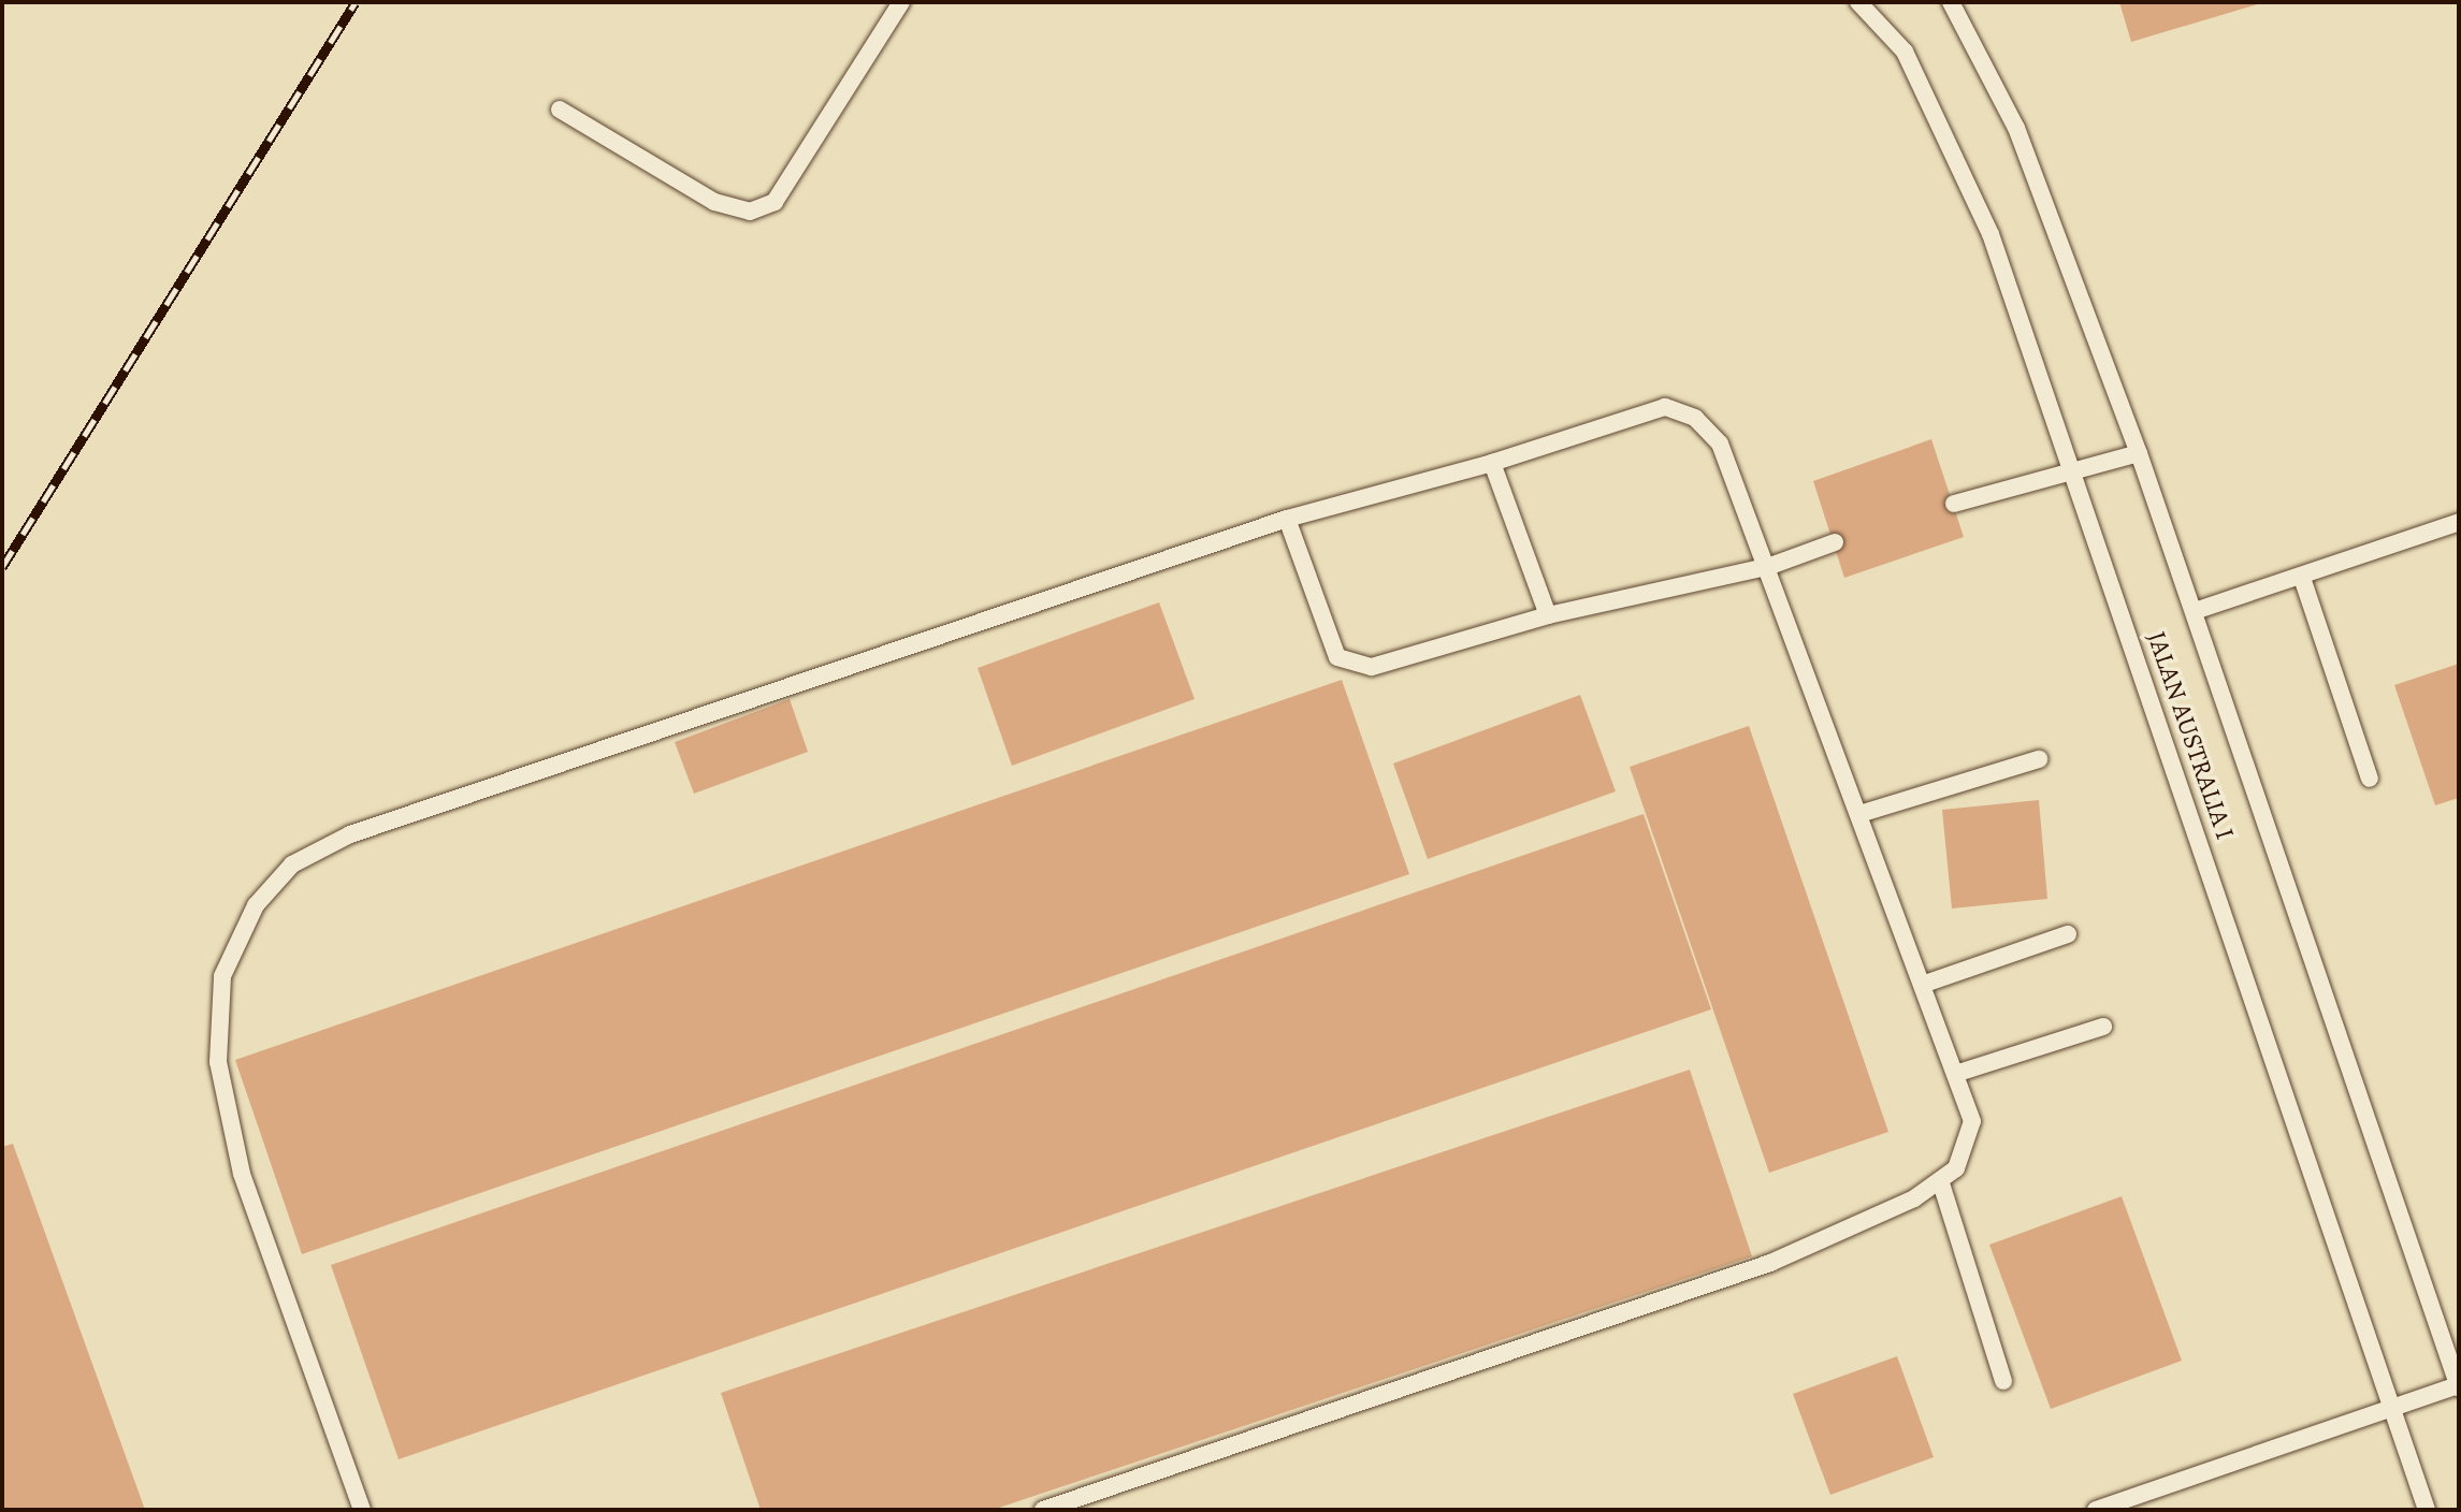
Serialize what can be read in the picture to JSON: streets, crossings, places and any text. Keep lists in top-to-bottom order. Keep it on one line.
{"streets":{"lane":["JALAN AUSTRALIA I"]}}
